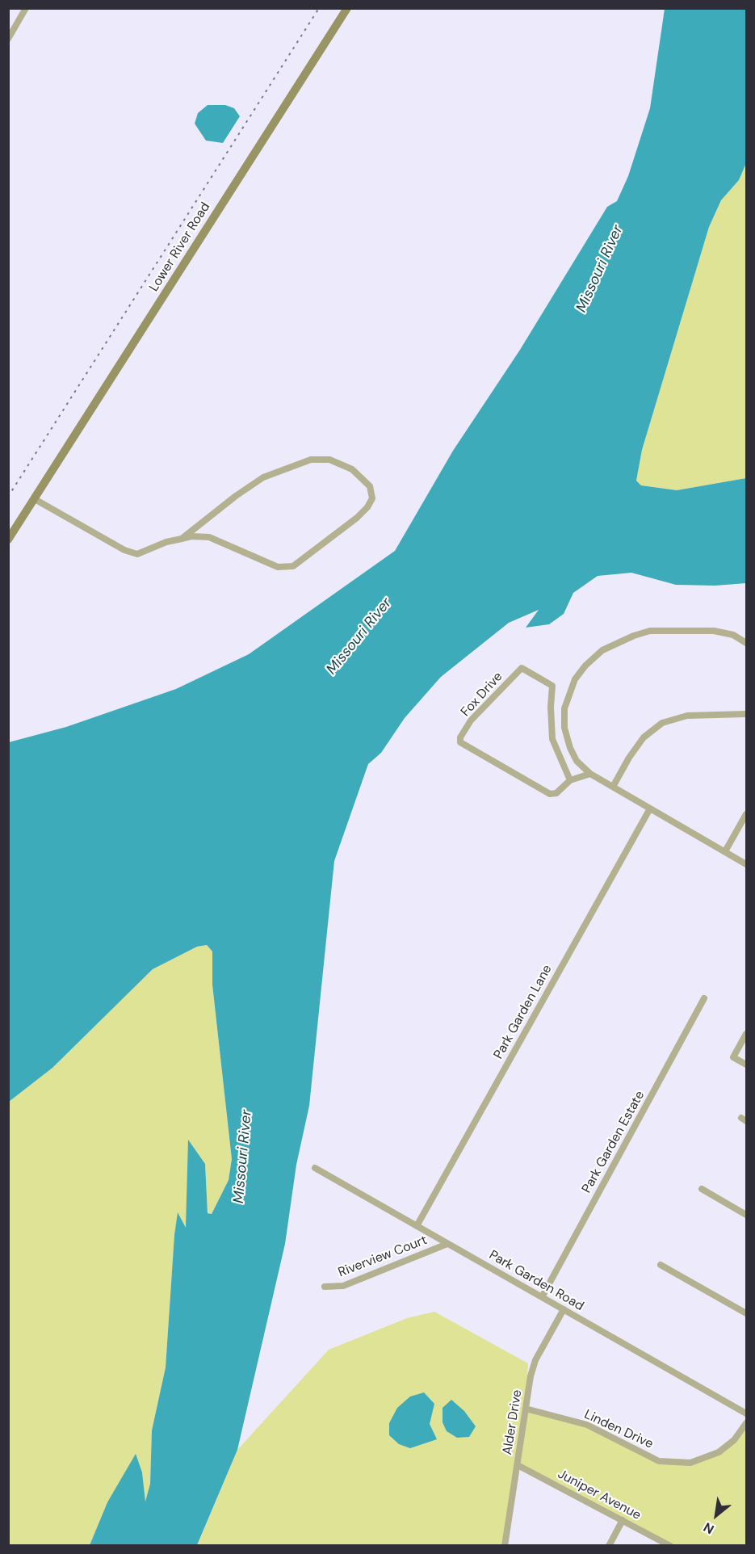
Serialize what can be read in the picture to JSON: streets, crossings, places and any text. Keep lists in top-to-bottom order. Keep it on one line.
{"streets":{"street":["Lower River Road","Fox Drive","Park Garden Lane","Park Garden Estate","Riverview Court","Park Garden Road","Alder Drive","Linden Drive","Juniper Avenue"]},"crossings":[["Park Garden Lane","Park Garden Road"],["Park Garden Estate","Park Garden Road"],["Riverview Court","Park Garden Road"],["Park Garden Road","Alder Drive"],["Alder Drive","Linden Drive"],["Alder Drive","Juniper Avenue"]],"water":["Missouri River"],"north":"bottom left"}
